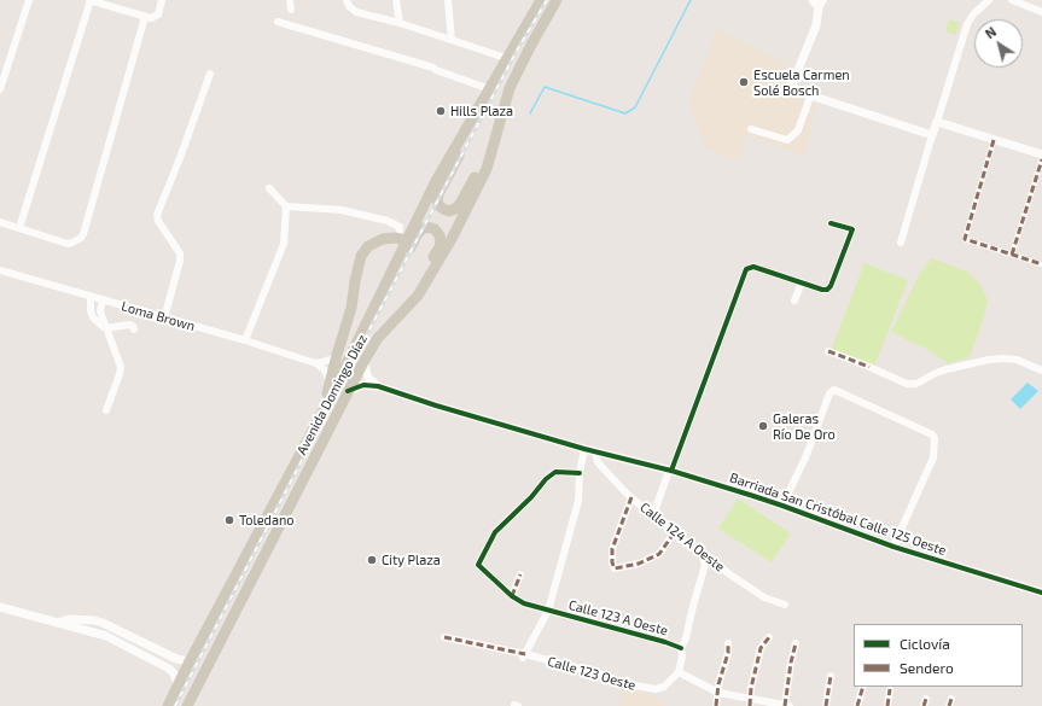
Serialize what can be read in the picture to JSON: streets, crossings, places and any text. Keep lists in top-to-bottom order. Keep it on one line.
{"streets":{"main road":["Avenida Domingo Díaz"],"street":["Loma Brown","Barriada San Cristóbal Calle 125 Oeste","Calle 124 A Oeste","Calle 123 A Oeste","Calle 123 Oeste"]},"crossings":[["Avenida Domingo Díaz","Barriada San Cristóbal Calle 125 Oeste"],["Barriada San Cristóbal Calle 125 Oeste","Calle 124 A Oeste"],["Calle 123 A Oeste","Calle 123 Oeste"]],"places":["Escuela Carmen Solé Bosch","Hills Plaza","Galeras Río De Oro","Toledano","City Plaza"],"legend":["Ciclovía","Sendero"],"north":"top left"}
